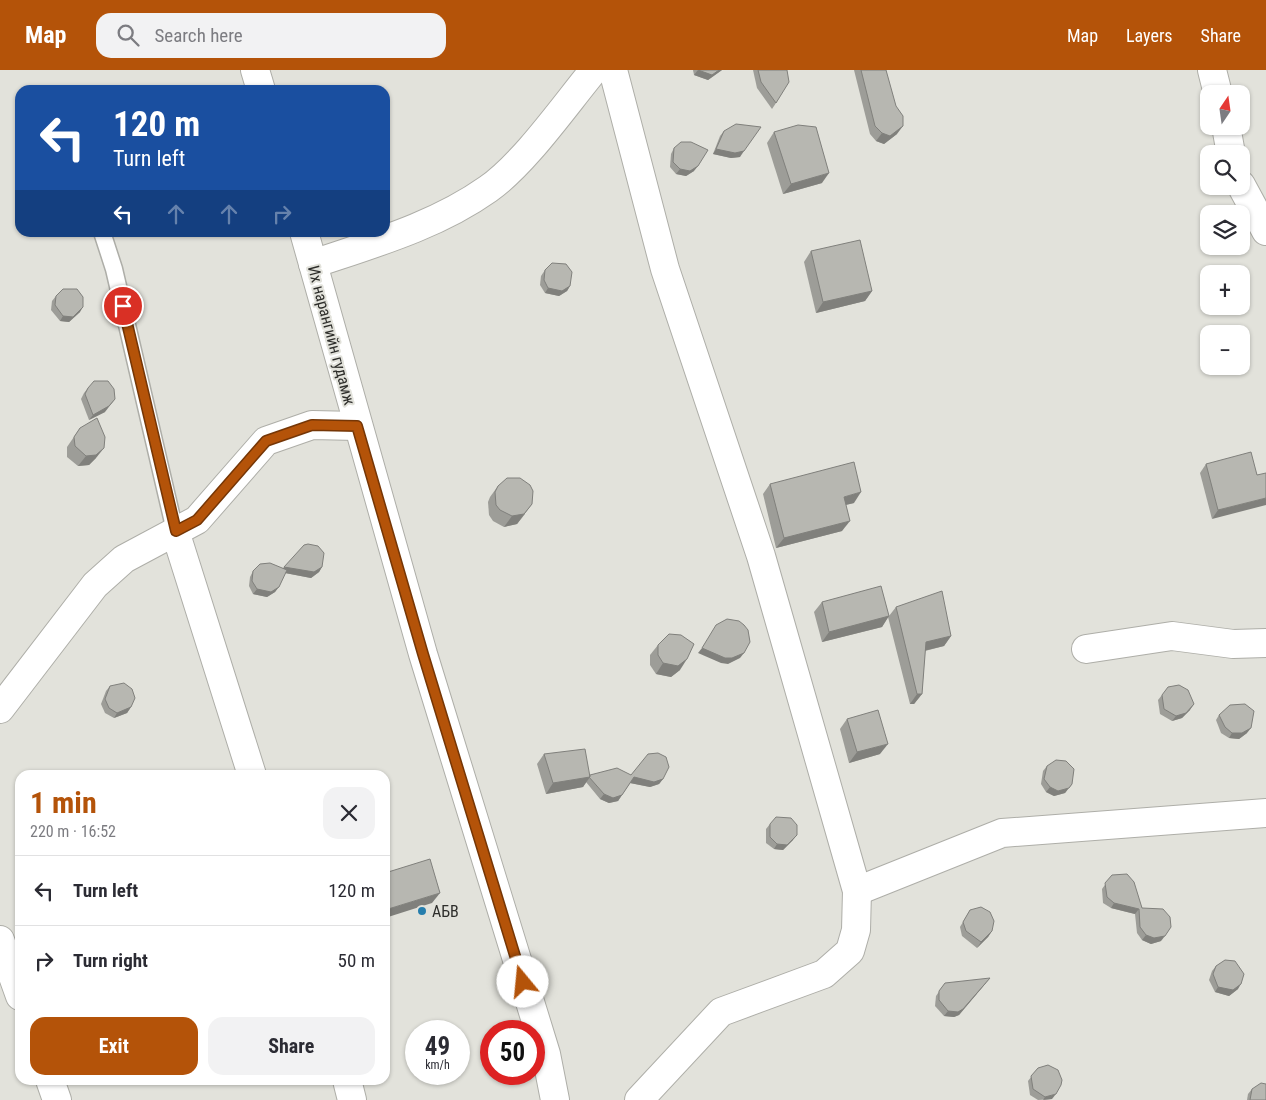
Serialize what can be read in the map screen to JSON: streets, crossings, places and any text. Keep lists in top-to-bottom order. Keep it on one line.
{"streets":{"street":["Их нарангийн гудамж"]},"places":["АБВ"],"north":"top","page":{"header":"Map","search":"Search here","nav":["Map","Layers","Share"],"map_buttons":["+","−"],"turn":["120 m","Turn left"],"heading":["1 min","220 m · 16:52"],"list":[{"name":"Turn left","value":"120 m"},{"name":"Turn right","value":"50 m"}],"buttons":["Exit","Share"],"speed":"49 km/h","limit":"50"}}
